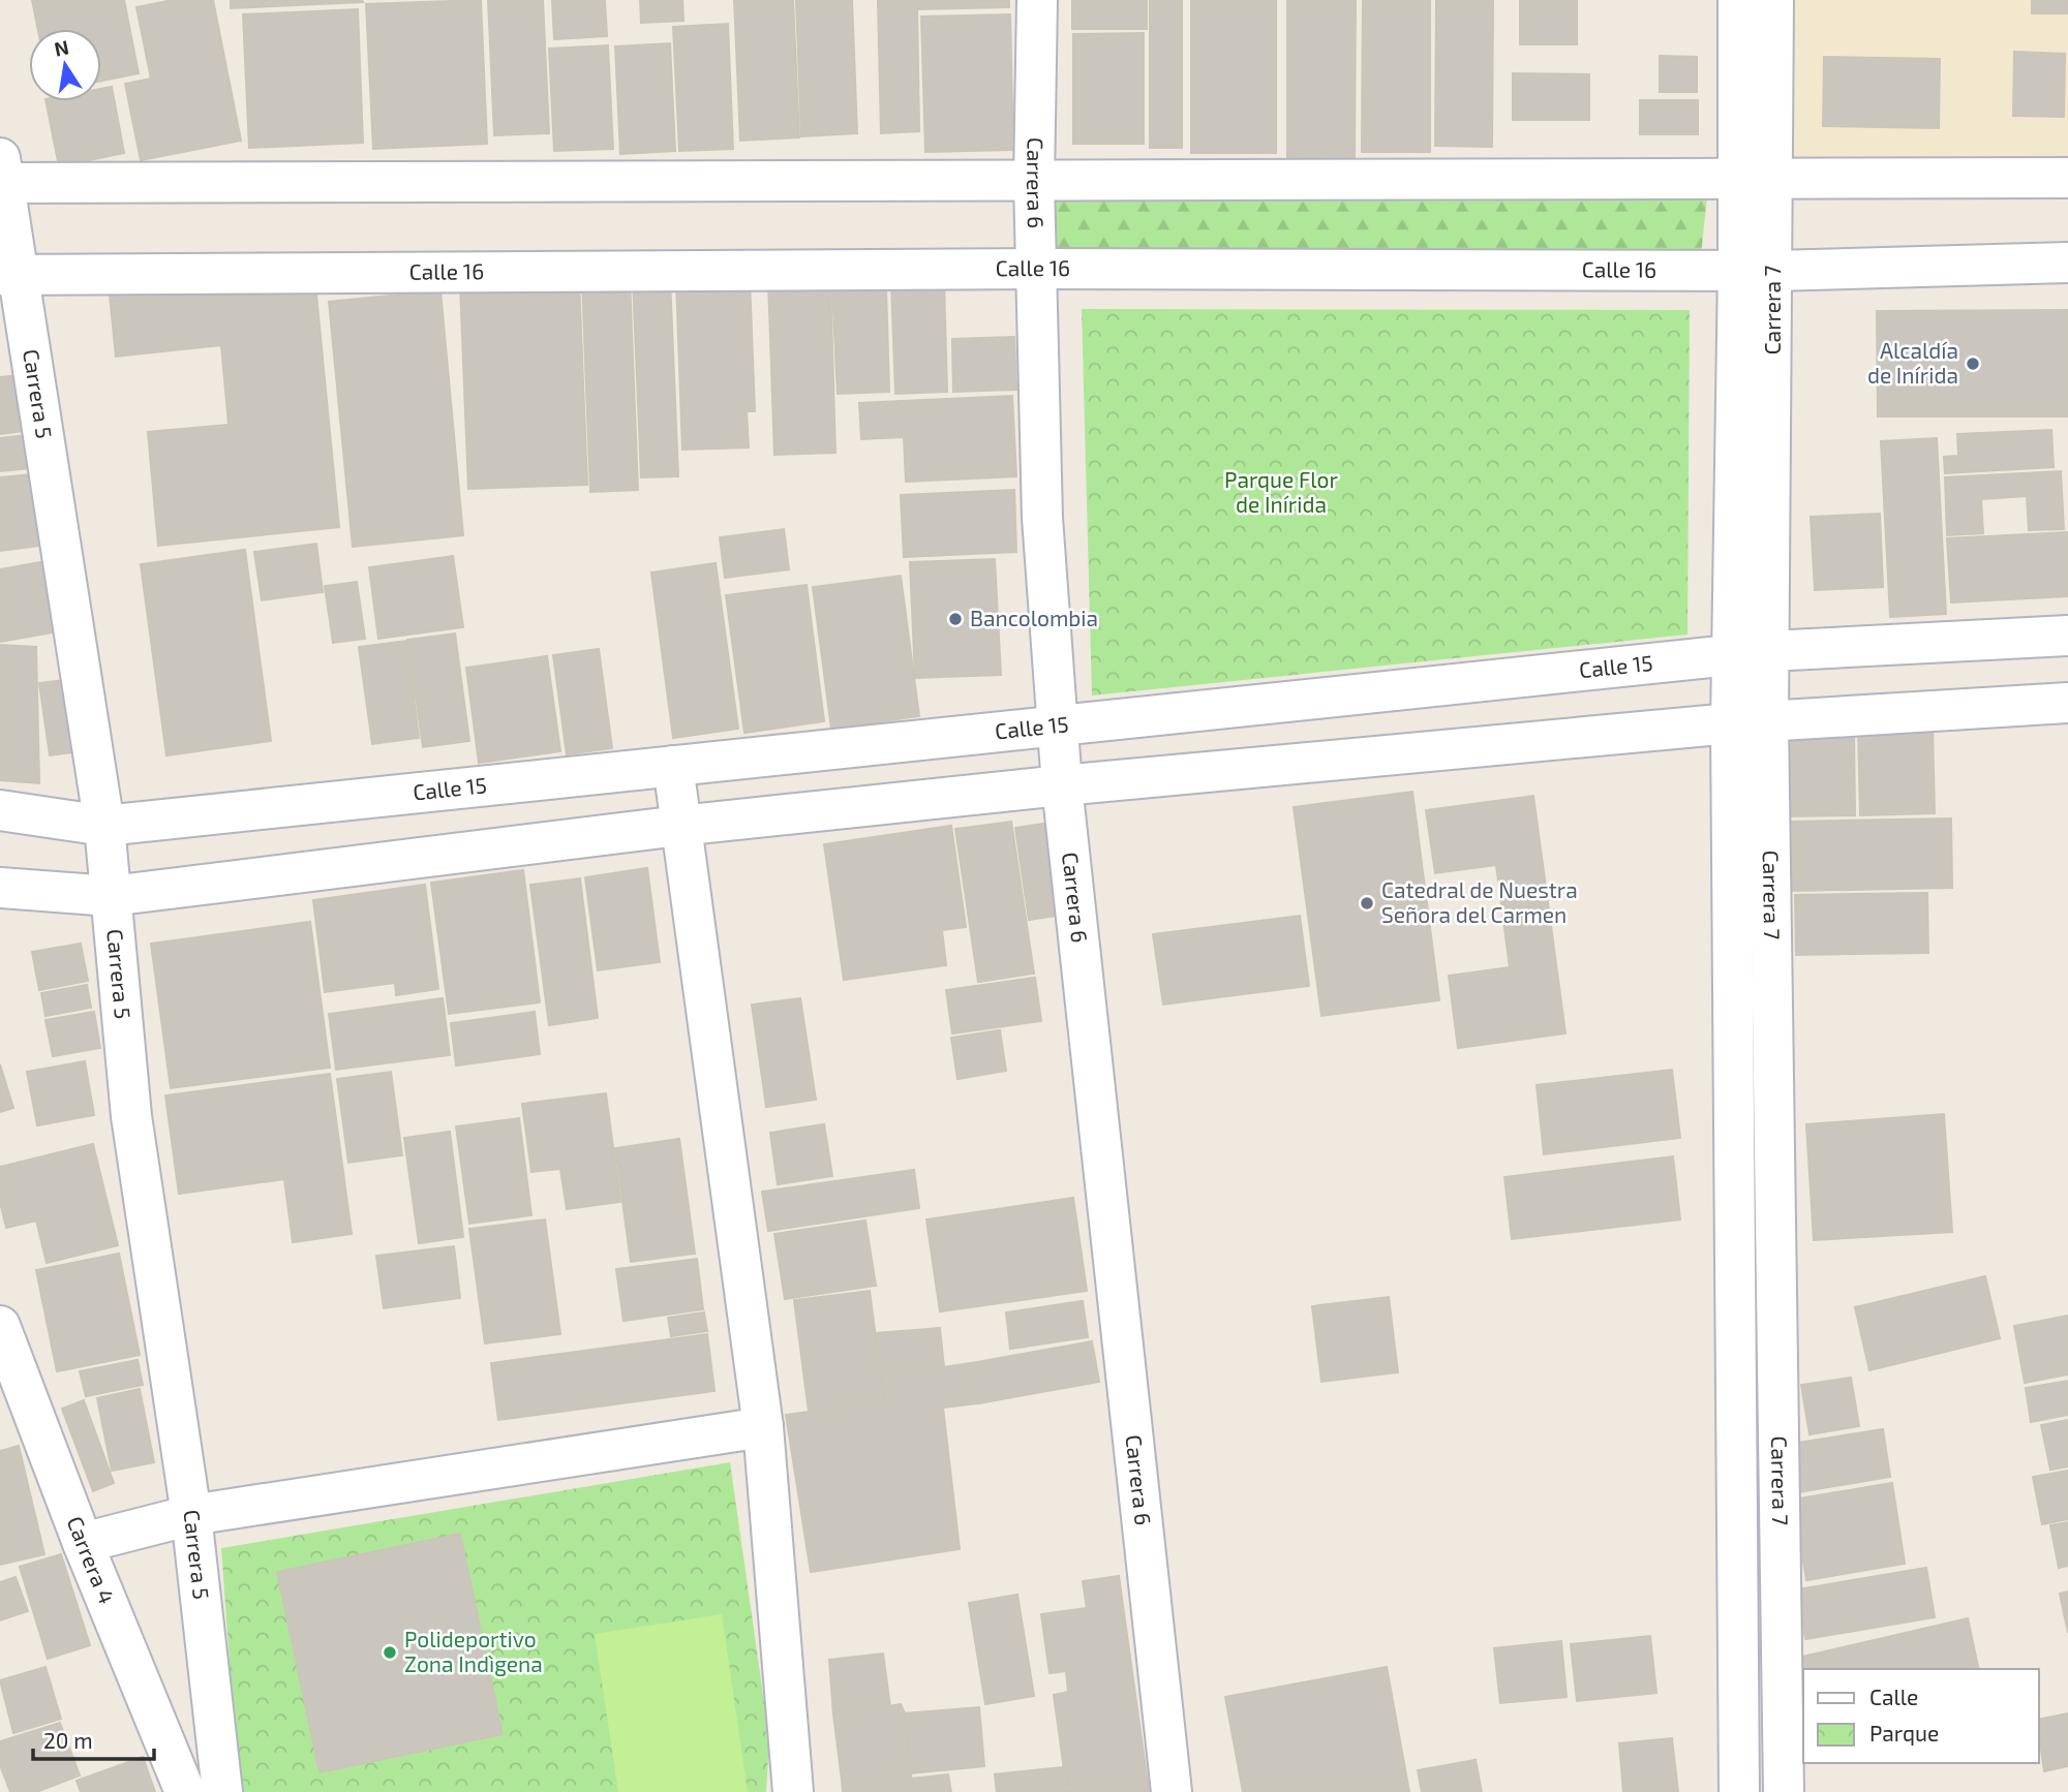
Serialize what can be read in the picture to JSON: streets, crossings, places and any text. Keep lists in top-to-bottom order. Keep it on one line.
{"streets":{"street":["Carrera 6","Calle 16","Carrera 7","Carrera 5","Calle 15","Carrera 4"]},"crossings":[["Carrera 6","Calle 16"],["Carrera 6","Calle 15"],["Calle 16","Carrera 7"],["Calle 16","Carrera 5"],["Carrera 7","Calle 15"],["Carrera 5","Calle 15"]],"parks":["Parque Flor de Inírida"],"places":["Alcaldía de Inírida","Bancolombia","Catedral de Nuestra Señora del Carmen","Polideportivo Zona Indìgena"],"legend":["Calle","Parque"],"scale_bar":"20 m","north":"top"}
